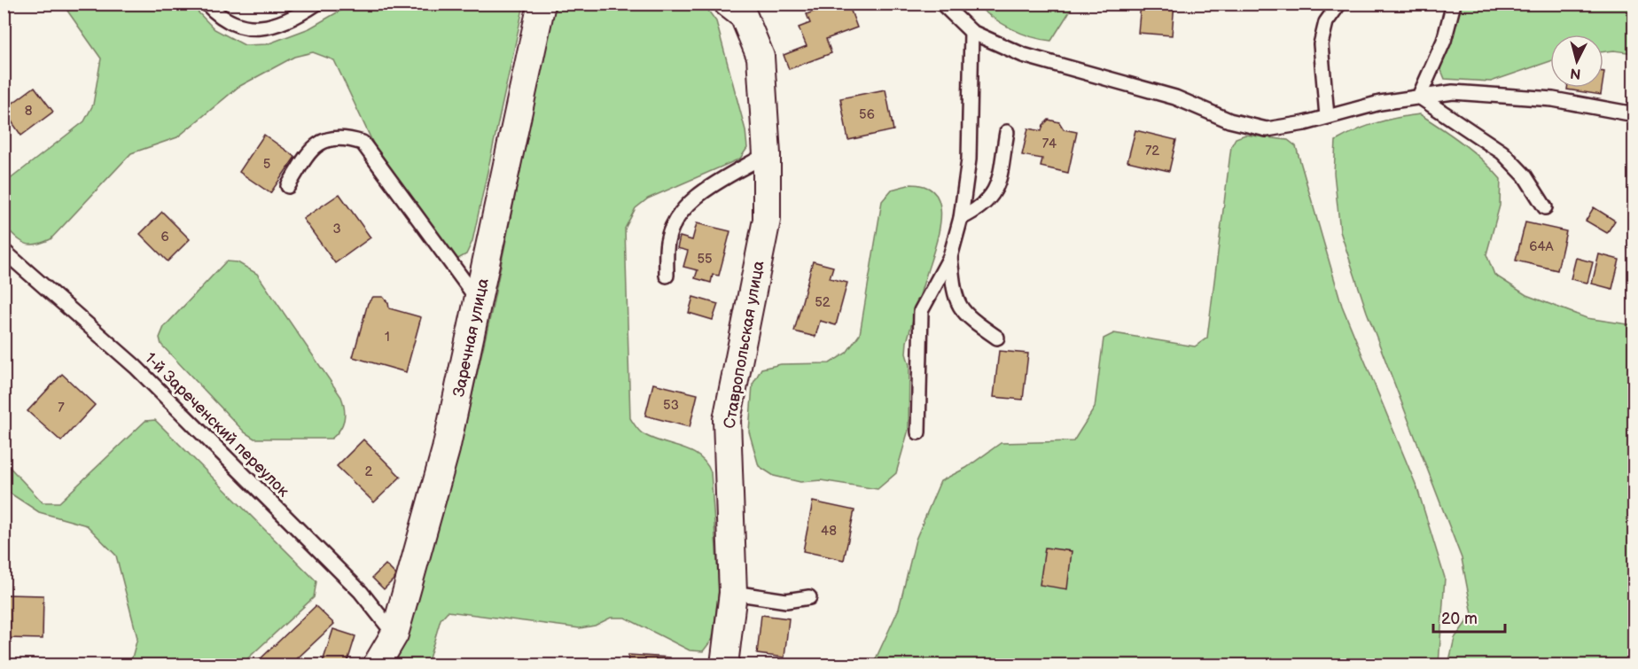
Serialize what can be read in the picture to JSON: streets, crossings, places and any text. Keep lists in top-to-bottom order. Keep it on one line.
{"streets":{"street":["Заречная улица","Ставропольская улица"],"lane":["1-й Зареченский переулок"]},"crossings":[["Заречная улица","1-й Зареченский переулок"]],"house_numbers":["8","56","74","72","5","3","6","64А","55","52","1","53","7","2","48"],"scale_bar":"20 m","north":"bottom"}
